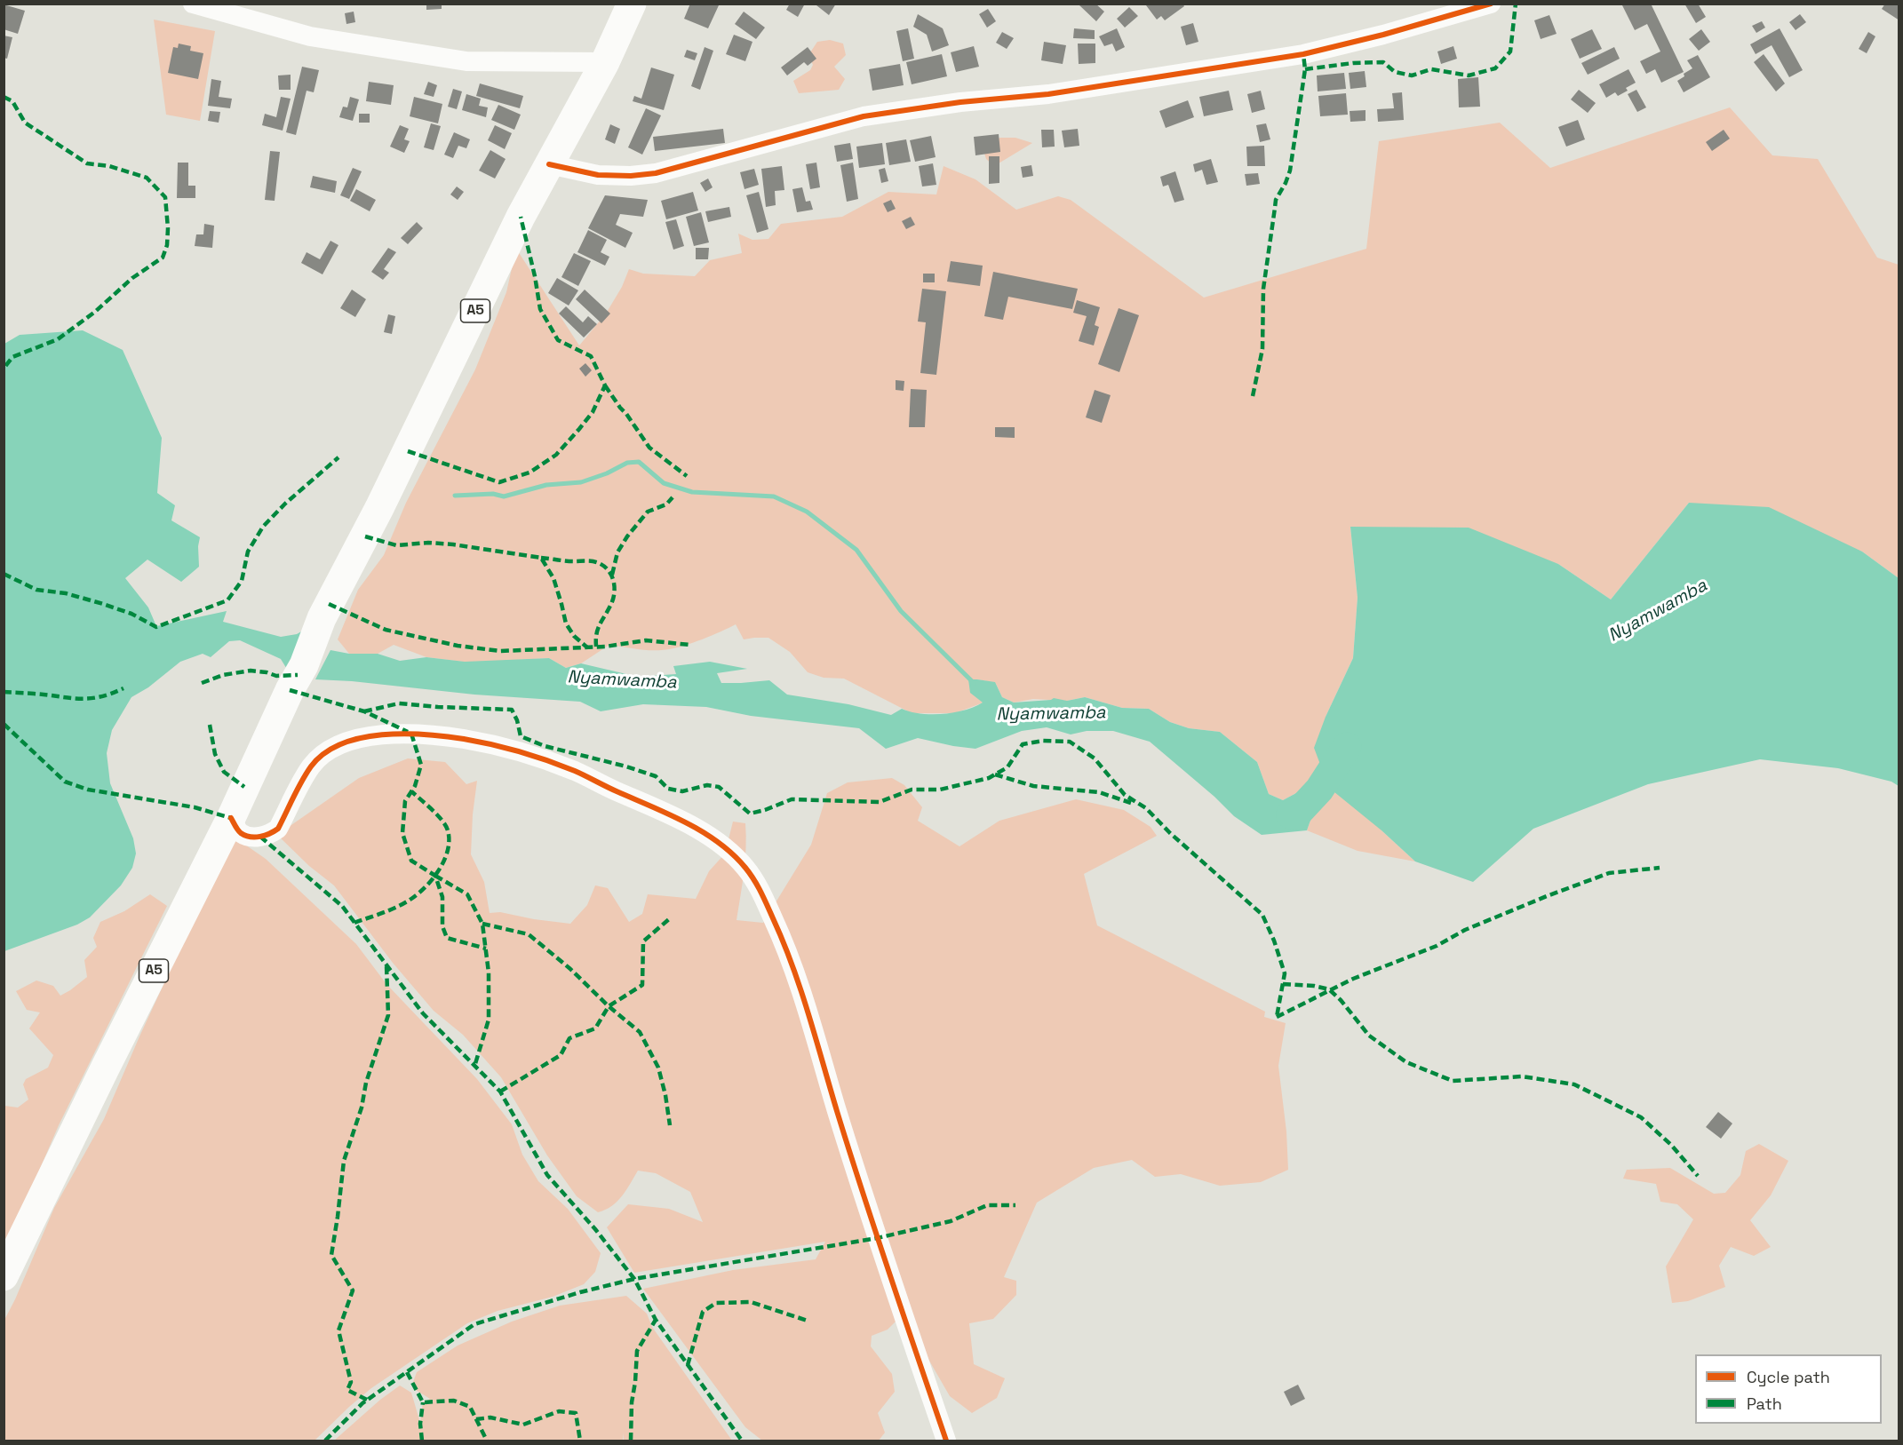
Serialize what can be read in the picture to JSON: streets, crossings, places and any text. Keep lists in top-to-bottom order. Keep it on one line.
{"streets":{"highway":["A5"]},"water":["Nyamwamba"],"legend":["Cycle path","Path"]}
